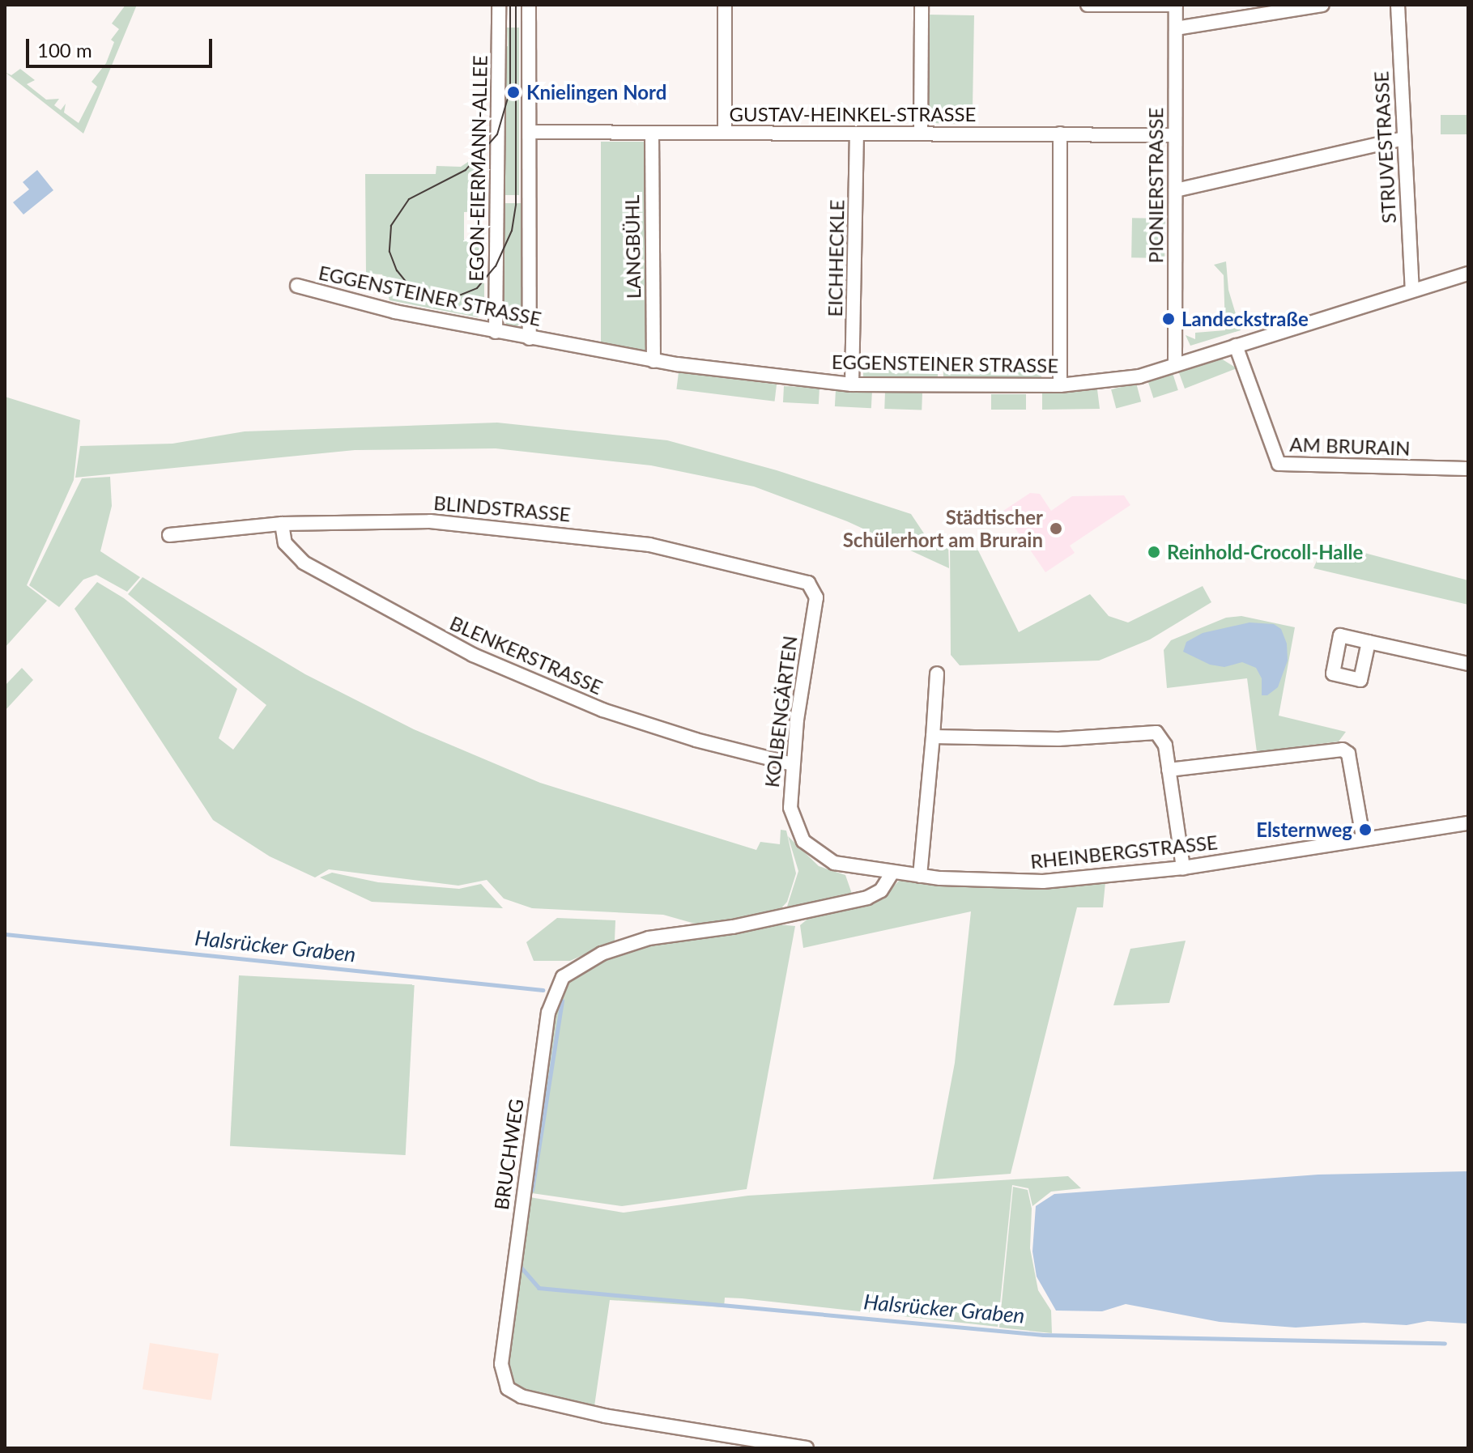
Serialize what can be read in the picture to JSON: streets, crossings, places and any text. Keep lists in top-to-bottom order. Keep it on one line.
{"streets":{"street":["GUSTAV-HEINKEL-STRASSE","STRUVESTRASSE","EGON-EIERMANN-ALLEE","PIONIERSTRASSE","LANGBÜHL","EICHHECKLE","EGGENSTEINER STRASSE","AM BRURAIN","BLINDSTRASSE","BLENKERSTRASSE","KOLBENGÄRTEN","RHEINBERGSTRASSE","BRUCHWEG"]},"crossings":[["GUSTAV-HEINKEL-STRASSE","PIONIERSTRASSE"],["GUSTAV-HEINKEL-STRASSE","LANGBÜHL"],["GUSTAV-HEINKEL-STRASSE","EICHHECKLE"],["STRUVESTRASSE","EGGENSTEINER STRASSE"],["EGON-EIERMANN-ALLEE","EGGENSTEINER STRASSE"],["PIONIERSTRASSE","EGGENSTEINER STRASSE"],["LANGBÜHL","EGGENSTEINER STRASSE"],["EICHHECKLE","EGGENSTEINER STRASSE"],["EGGENSTEINER STRASSE","AM BRURAIN"],["BLINDSTRASSE","BLENKERSTRASSE"],["BLINDSTRASSE","KOLBENGÄRTEN"],["BLENKERSTRASSE","KOLBENGÄRTEN"],["KOLBENGÄRTEN","RHEINBERGSTRASSE"],["RHEINBERGSTRASSE","BRUCHWEG"]],"water":["Halsrücker Graben"],"places":["Knielingen Nord","Landeckstraße","Städtischer Schülerhort am Brurain","Reinhold-Crocoll-Halle","Elsternweg"],"scale_bar":"100 m"}
